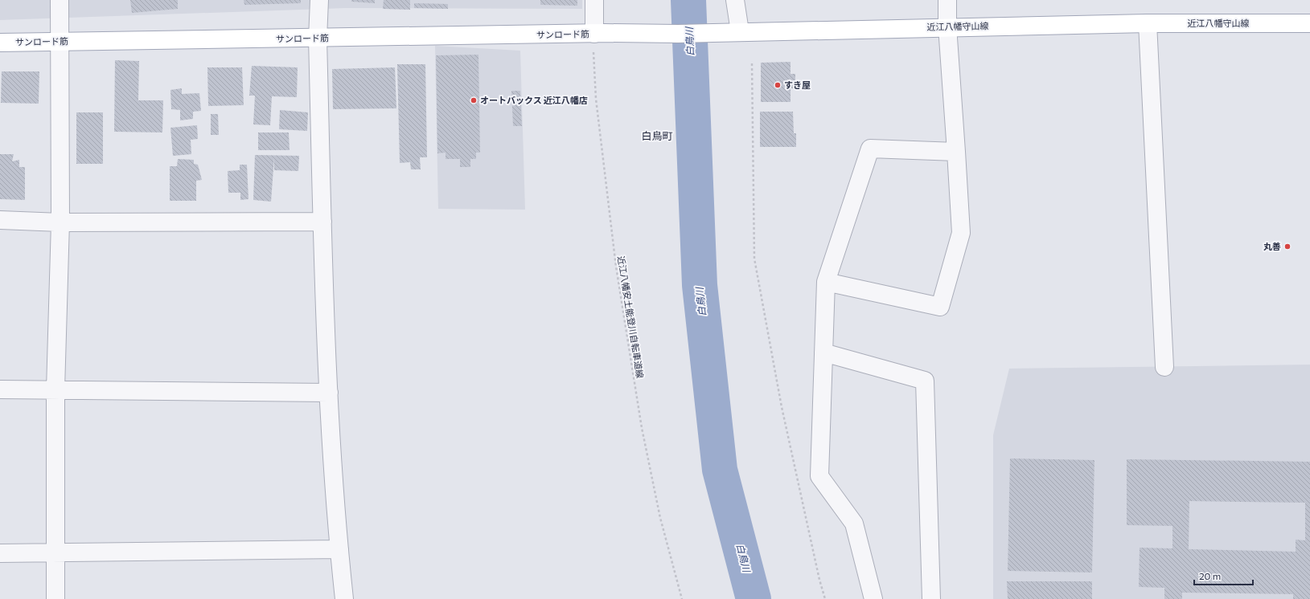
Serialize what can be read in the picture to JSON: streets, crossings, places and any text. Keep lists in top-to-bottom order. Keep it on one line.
{"streets":{"main road":["近江八幡守山線","サンロード筋"],"path":["近江八幡安土能登川自転車道線"]},"crossings":[["近江八幡守山線","サンロード筋"],["近江八幡守山線","近江八幡安土能登川自転車道線"],["サンロード筋","近江八幡安土能登川自転車道線"]],"districts":["白鳥町"],"water":["白鳥川"],"places":["すき屋","オートバックス 近江八幡店","丸善"],"scale_bar":"20 m"}
